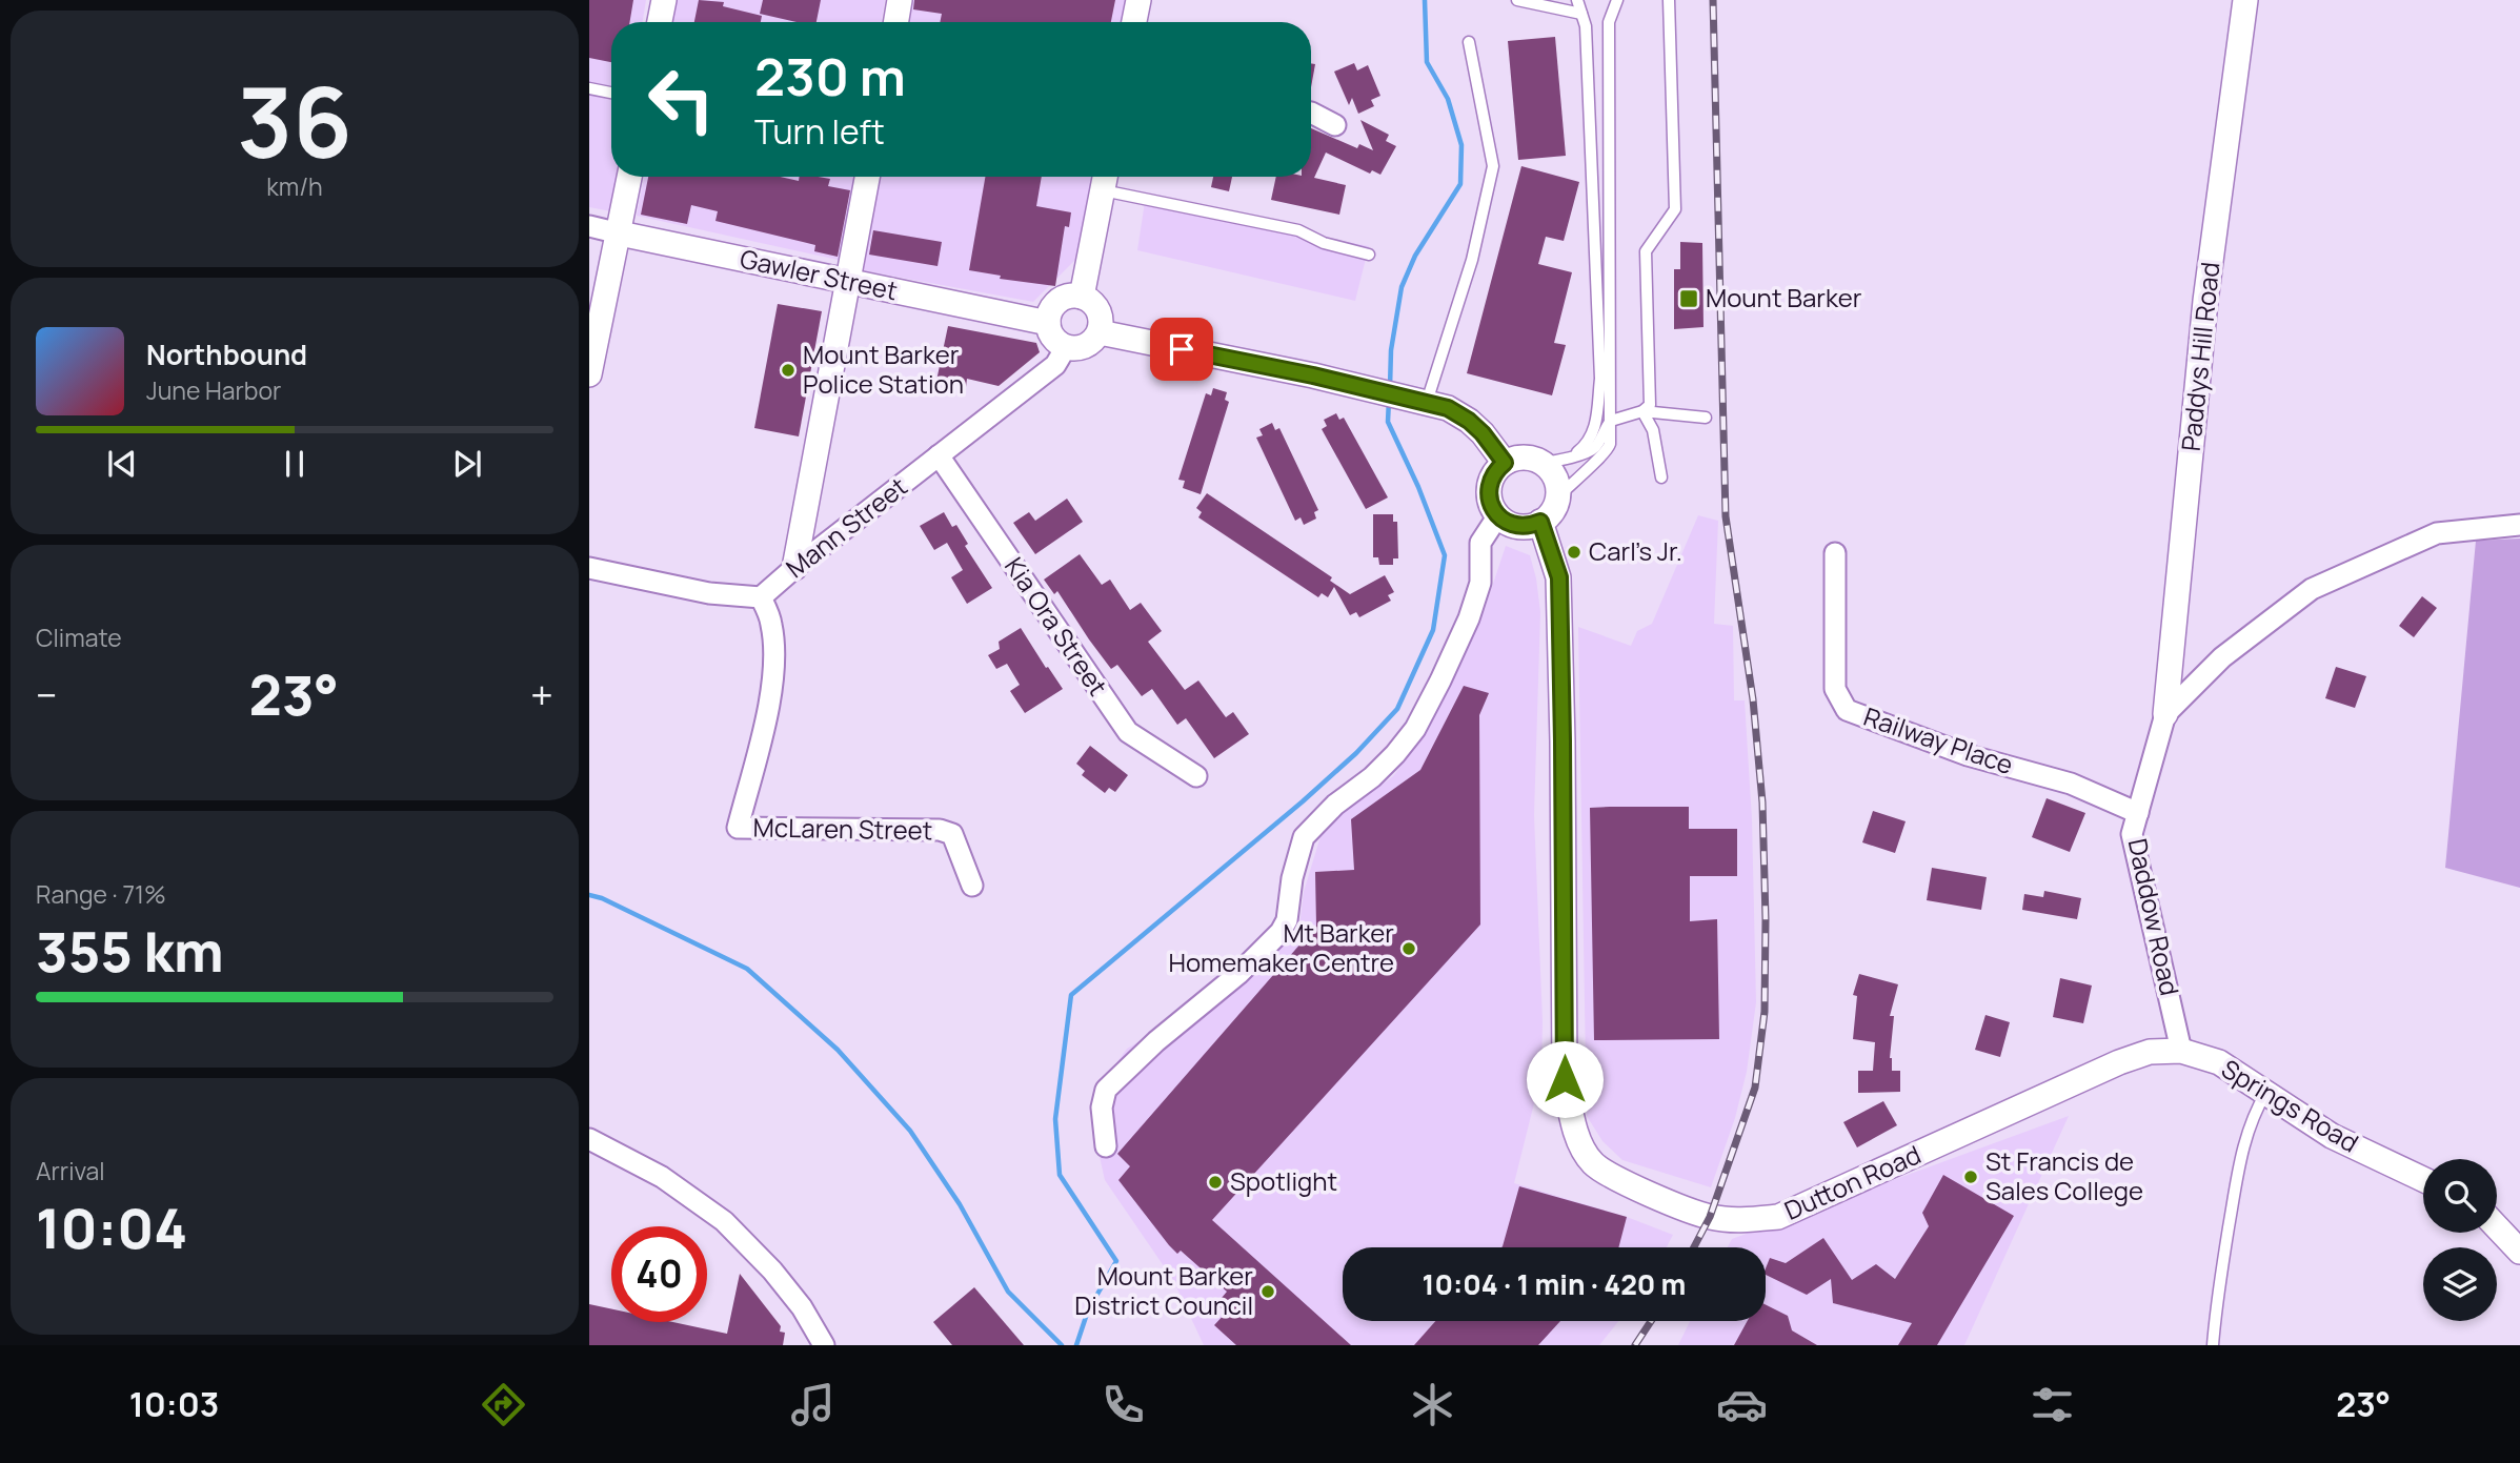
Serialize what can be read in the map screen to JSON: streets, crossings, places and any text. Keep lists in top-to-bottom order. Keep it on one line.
{"streets":{"street":["Gawler Street","Paddys Hill Road","Mann Street","Kia Ora Street","Railway Place","McLaren Street","Daddow Road","Springs Road","Dutton Road"]},"crossings":[["Gawler Street","Mann Street"],["Paddys Hill Road","Daddow Road"],["Mann Street","Kia Ora Street"],["Mann Street","McLaren Street"],["Railway Place","Daddow Road"],["Daddow Road","Springs Road"],["Daddow Road","Dutton Road"],["Springs Road","Dutton Road"]],"places":{"transit":["Mount Barker"],"other":["Mount Barker Police Station","Carl's Jr.","Mt Barker Homemaker Centre","St Francis de Sales College","Spotlight","Mount Barker District Council"]},"page":{"tile":[["36","km/h"],"Climate",["Range · 71%","355 km"],["Arrival","10:04"]],"turn":["230 m","Turn left"],"song":["Northbound","June Harbor"],"heat":["−","23°","+"],"limit":"40","trip":"10:04 · 1 min · 420 m","tabs":["10:03","23°"]}}
